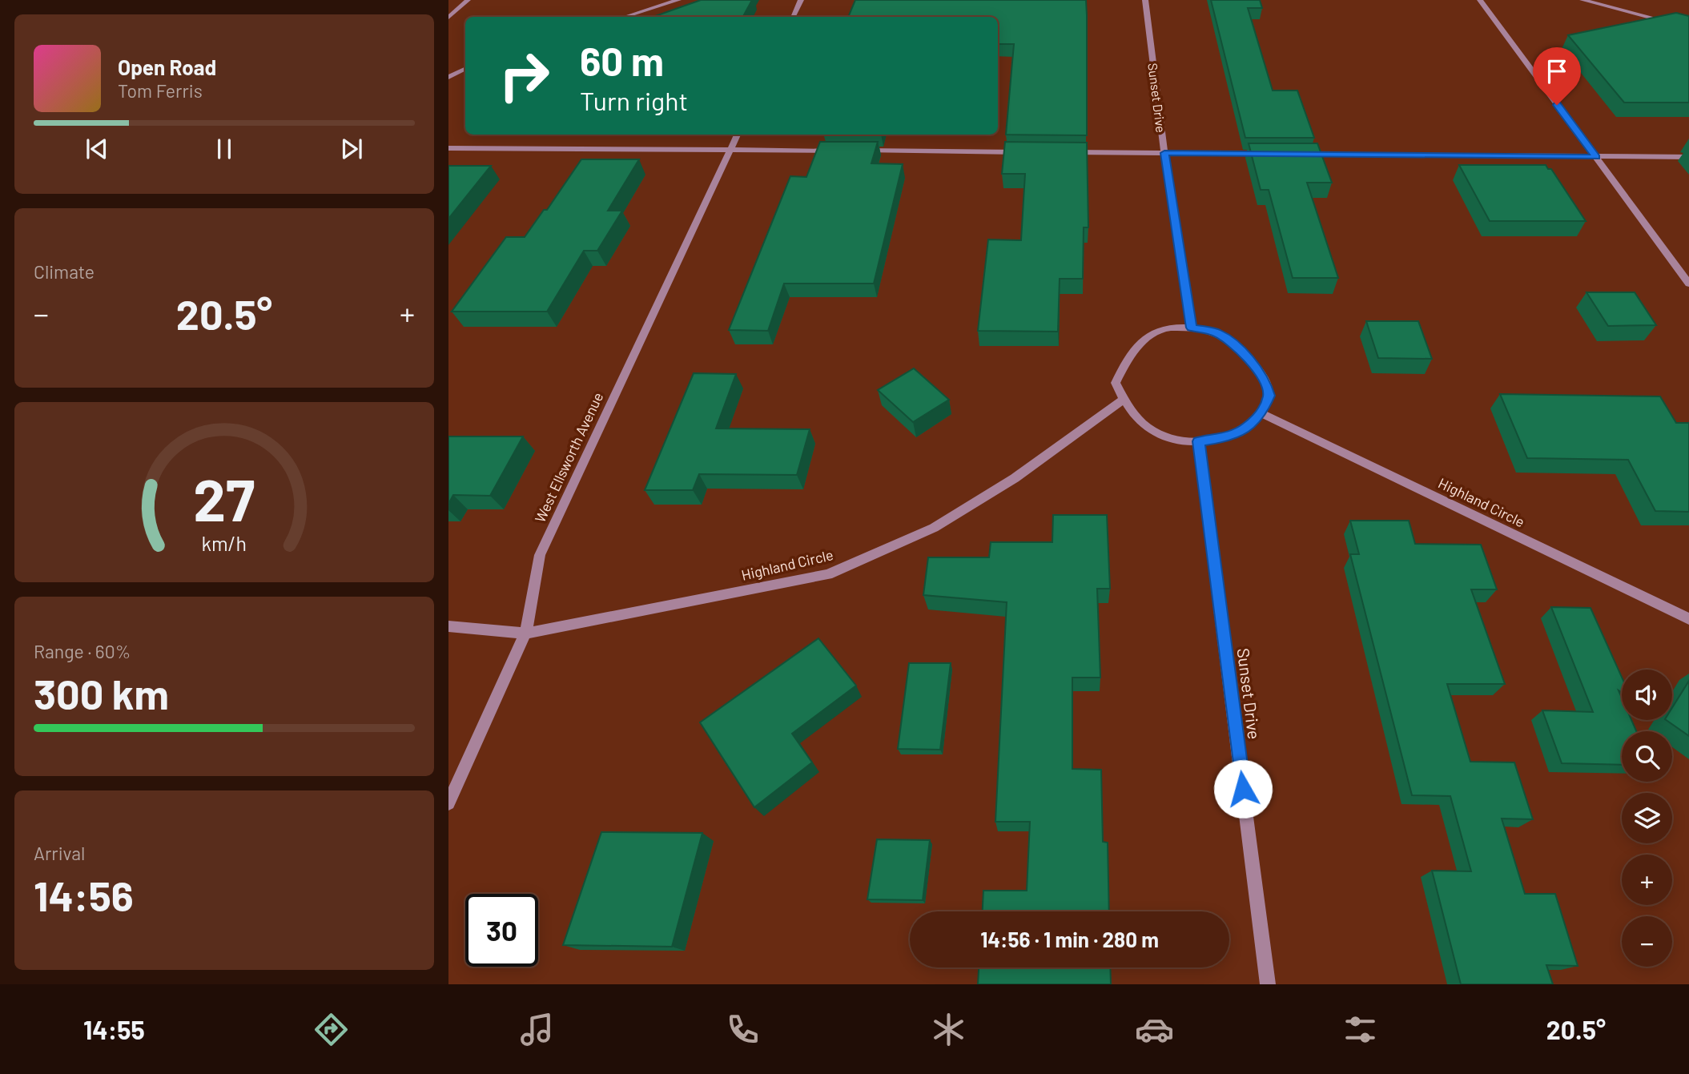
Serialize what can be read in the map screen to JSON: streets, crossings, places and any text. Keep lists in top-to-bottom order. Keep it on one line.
{"streets":{"street":["Sunset Drive","West Ellsworth Avenue","Highland Circle"]},"crossings":[["Sunset Drive","Highland Circle"],["West Ellsworth Avenue","Highland Circle"]],"page":{"turn":["60 m","Turn right"],"song":["Open Road","Tom Ferris"],"tile":["Climate",["Range · 60%","300 km"],["Arrival","14:56"]],"heat":["−","20.5°","+"],"map_buttons":["+","−"],"limit":"30","trip":"14:56 · 1 min · 280 m","tabs":["14:55","20.5°"],"gauge":["27","km/h"]}}
